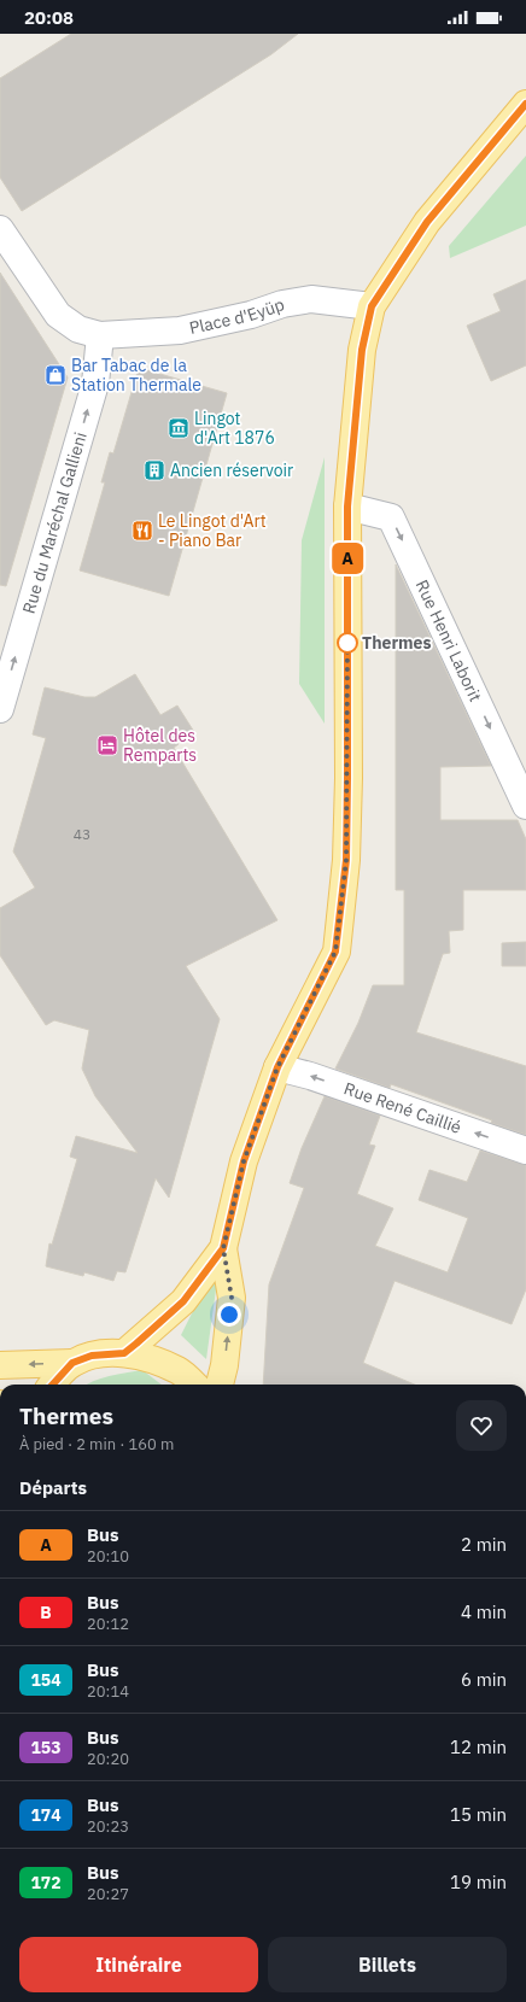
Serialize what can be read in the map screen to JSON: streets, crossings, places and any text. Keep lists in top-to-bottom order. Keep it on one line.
{"streets":{"street":["Place d'Eyüp","Rue du Maréchal Gallieni","Rue Henri Laborit","Rue René Caillié"]},"crossings":[["Place d'Eyüp","Rue du Maréchal Gallieni"]],"one_way":["Rue du Maréchal Gallieni","Rue Henri Laborit","Rue René Caillié"],"places":{"shop":["Bar Tabac de la Station Thermale"],"museum":["Lingot d'Art 1876"],"building":["Ancien réservoir"],"restaurant":["Le Lingot d'Art - Piano Bar"],"other":["Thermes"],"hotel":["Hôtel des Remparts"]},"lines":["bus line A"],"house_numbers":["43"],"page":{"status":"20:08","on_map":"A","heading":[["Thermes","À pied · 2 min · 160 m"],"Départs"],"list":[{"mark":"A","name":"Bus","note":"20:10","value":"2 min"},{"mark":"B","name":"Bus","note":"20:12","value":"4 min"},{"mark":"154","name":"Bus","note":"20:14","value":"6 min"},{"mark":"153","name":"Bus","note":"20:20","value":"12 min"},{"mark":"174","name":"Bus","note":"20:23","value":"15 min"},{"mark":"172","name":"Bus","note":"20:27","value":"19 min"}],"buttons":["Itinéraire","Billets"]}}
